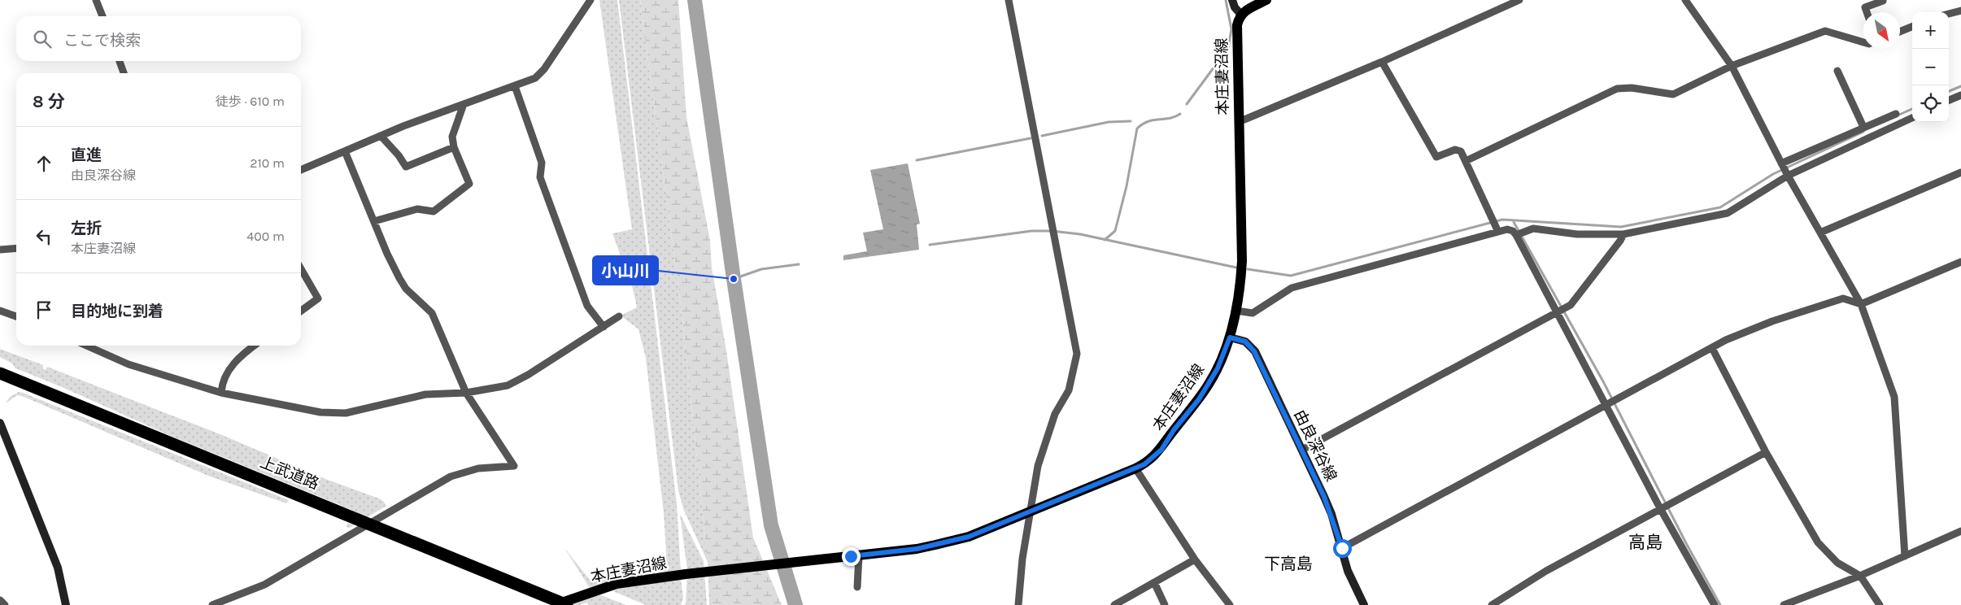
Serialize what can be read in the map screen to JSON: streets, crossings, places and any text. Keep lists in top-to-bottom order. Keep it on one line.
{"streets":{"highway":["上武道路"],"main road":["本庄妻沼線","由良深谷線"]},"crossings":[["本庄妻沼線","由良深谷線"]],"districts":["高島","下高島"],"places":["小山川"],"north":"bottom right","page":{"map_buttons":["+","−"],"search":"ここで検索","heading":["8 分","徒歩 · 610 m"],"list":[["直進","由良深谷線","210 m"],["左折","本庄妻沼線","400 m"],"目的地に到着"]}}
